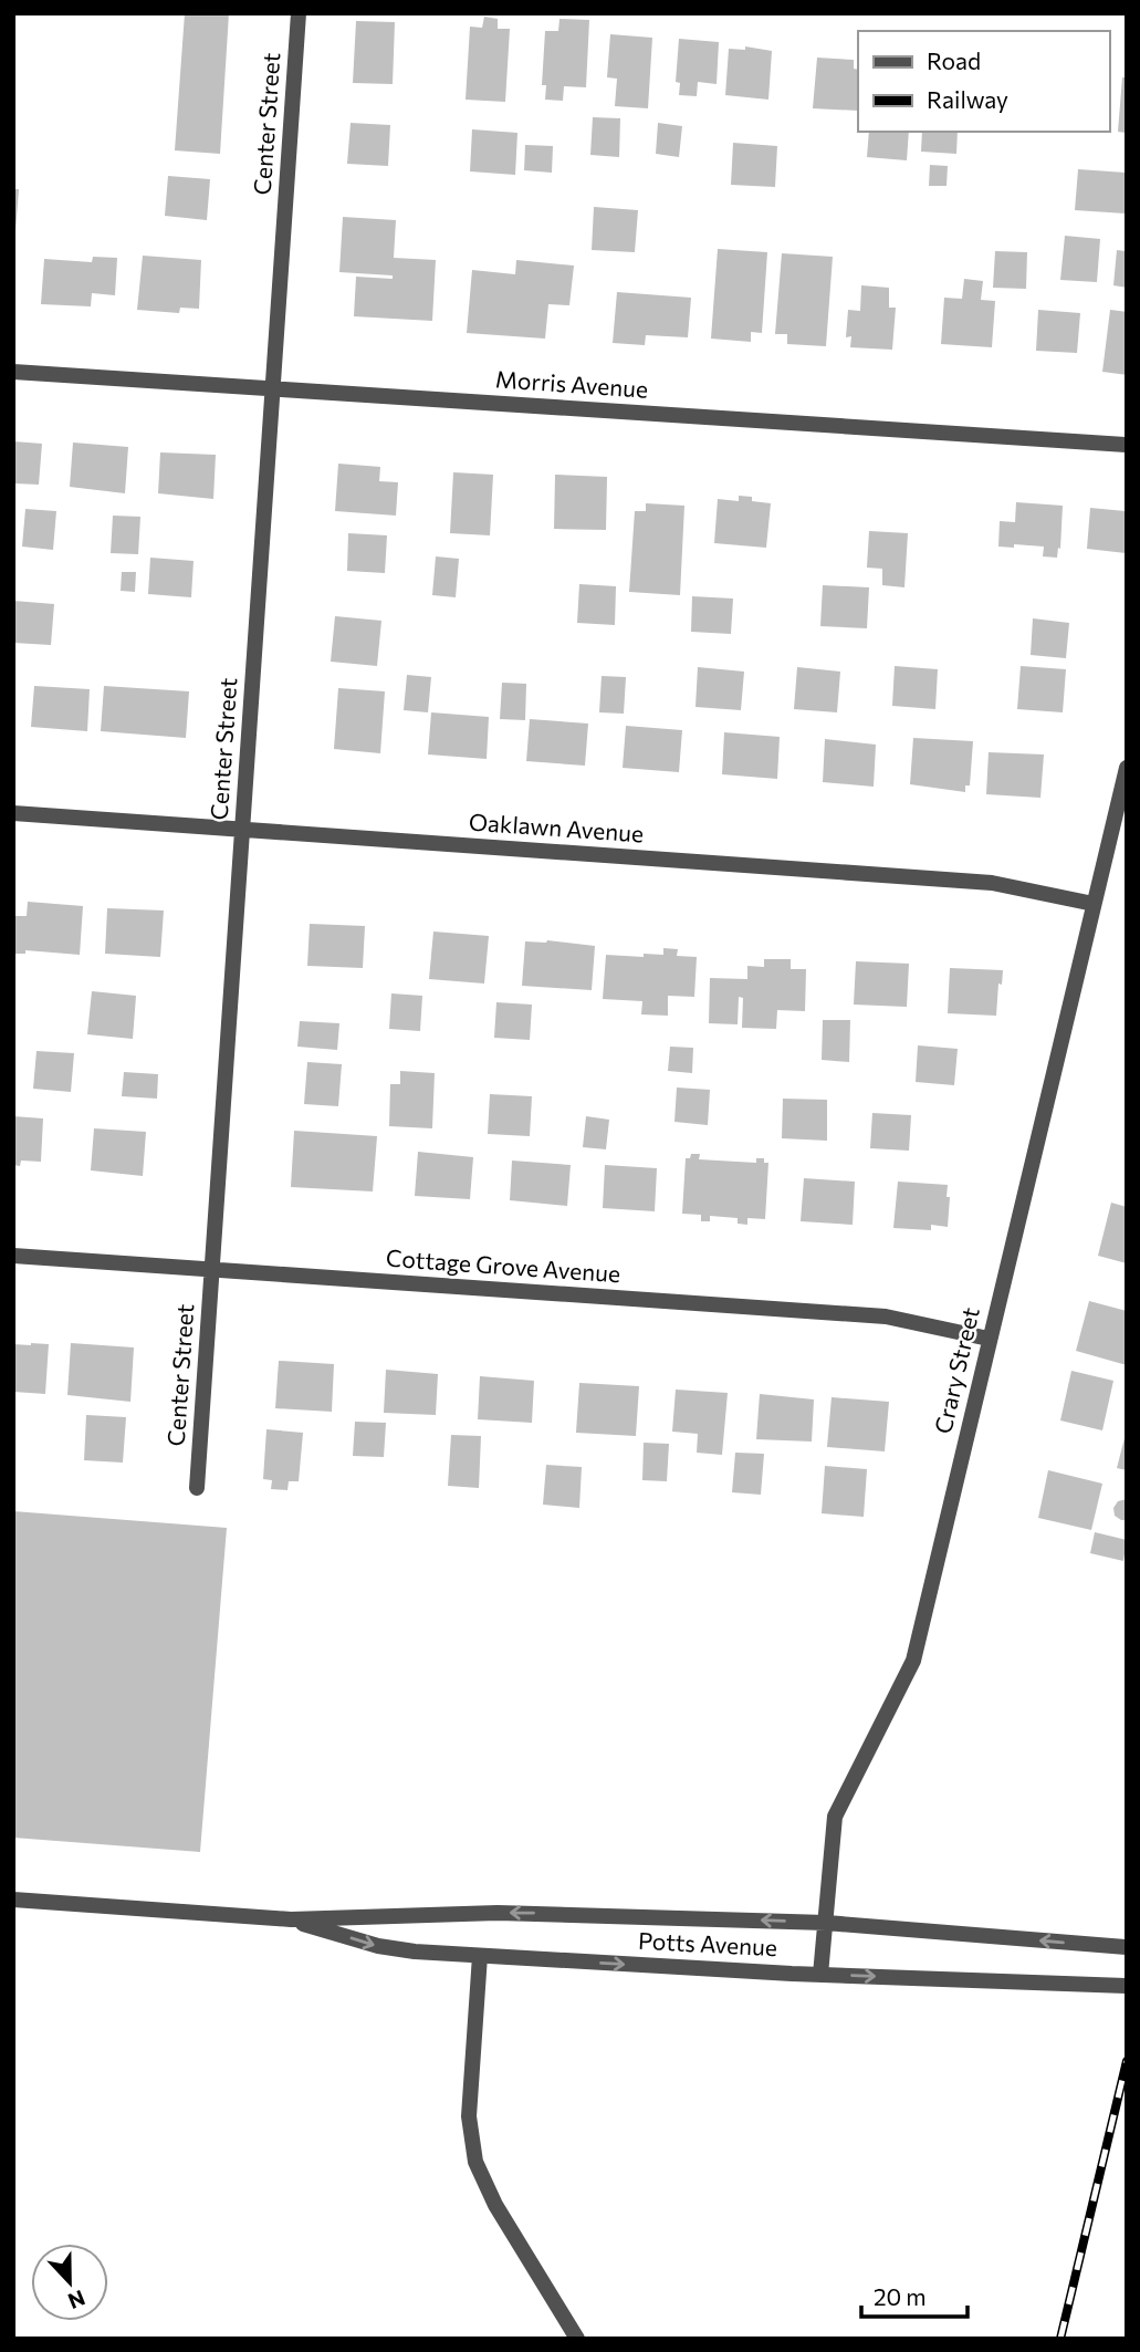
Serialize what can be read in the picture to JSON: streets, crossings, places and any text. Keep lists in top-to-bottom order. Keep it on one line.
{"streets":{"street":["Center Street","Morris Avenue","Oaklawn Avenue","Cottage Grove Avenue","Crary Street","Potts Avenue"]},"crossings":[["Center Street","Morris Avenue"],["Center Street","Oaklawn Avenue"],["Center Street","Cottage Grove Avenue"],["Oaklawn Avenue","Crary Street"],["Cottage Grove Avenue","Crary Street"],["Crary Street","Potts Avenue"]],"legend":["Road","Railway"],"scale_bar":"20 m","north":"bottom"}
